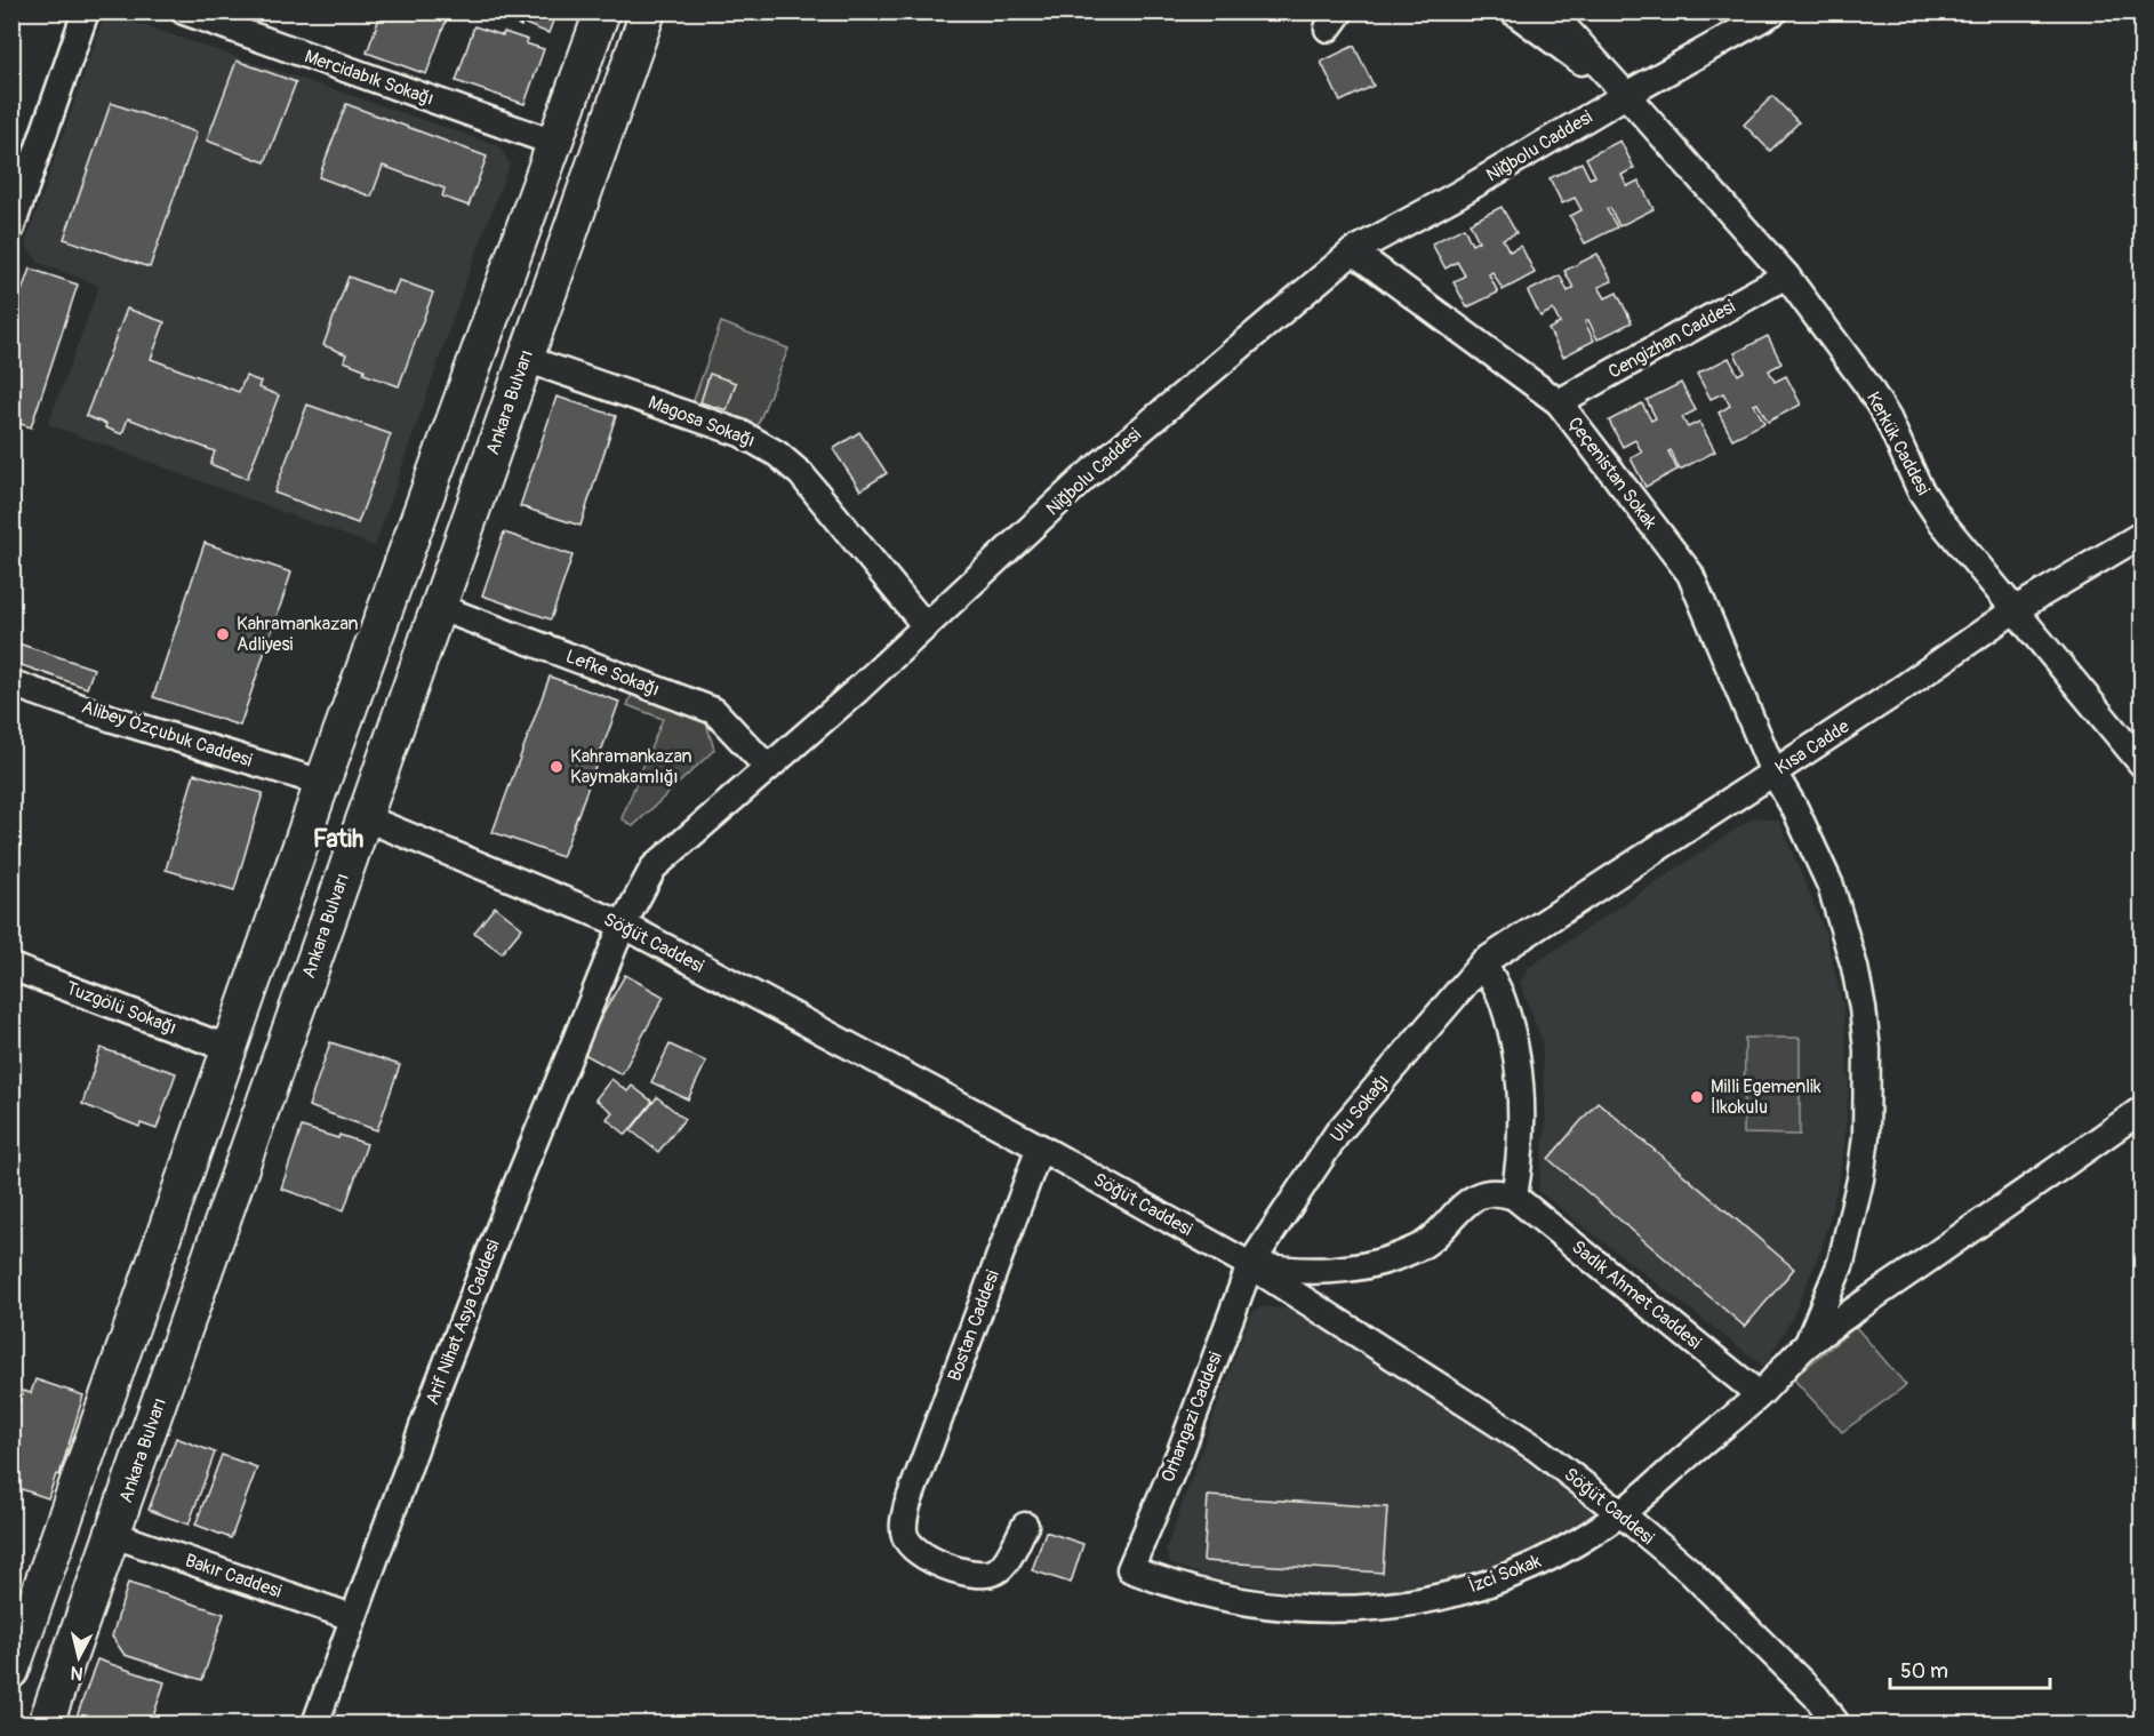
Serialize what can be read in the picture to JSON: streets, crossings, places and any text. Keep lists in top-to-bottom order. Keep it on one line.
{"streets":{"main road":["Ankara Bulvarı"],"street":["Mercidabık Sokağı","Niğbolu Caddesi","Cengizhan Caddesi","Magosa Sokağı","Kerkük Caddesi","Çeçenistan Sokak","Lefke Sokağı","Alibey Özçubuk Caddesi","Kısa Cadde","Söğüt Caddesi","Tuzgölü Sokağı","Ulu Sokağı","Sadık Ahmet Caddesi","Arif Nihat Asya Caddesi","Bostan Caddesi","Orhangazi Caddesi","İzci Sokak","Bakır Caddesi"]},"crossings":[["Niğbolu Caddesi","Magosa Sokağı"],["Niğbolu Caddesi","Kerkük Caddesi"],["Niğbolu Caddesi","Çeçenistan Sokak"],["Niğbolu Caddesi","Lefke Sokağı"],["Niğbolu Caddesi","Söğüt Caddesi"],["Niğbolu Caddesi","Arif Nihat Asya Caddesi"],["Cengizhan Caddesi","Kerkük Caddesi"],["Cengizhan Caddesi","Çeçenistan Sokak"],["Ankara Bulvarı","Magosa Sokağı"],["Ankara Bulvarı","Lefke Sokağı"],["Ankara Bulvarı","Söğüt Caddesi"],["Ankara Bulvarı","Bakır Caddesi"],["Kerkük Caddesi","Kısa Cadde"],["Çeçenistan Sokak","Kısa Cadde"],["Çeçenistan Sokak","İzci Sokak"],["Kısa Cadde","Ulu Sokağı"],["Söğüt Caddesi","Ulu Sokağı"],["Söğüt Caddesi","Arif Nihat Asya Caddesi"],["Söğüt Caddesi","Bostan Caddesi"],["Söğüt Caddesi","Orhangazi Caddesi"],["Söğüt Caddesi","İzci Sokak"],["Ulu Sokağı","Orhangazi Caddesi"],["Sadık Ahmet Caddesi","İzci Sokak"],["Arif Nihat Asya Caddesi","Bakır Caddesi"],["Orhangazi Caddesi","İzci Sokak"]],"districts":["Fatih"],"places":["Kahramankazan Adliyesi","Kahramankazan Kaymakamlığı","Milli Egemenlik İlkokulu"],"scale_bar":"50 m","north":"bottom"}
